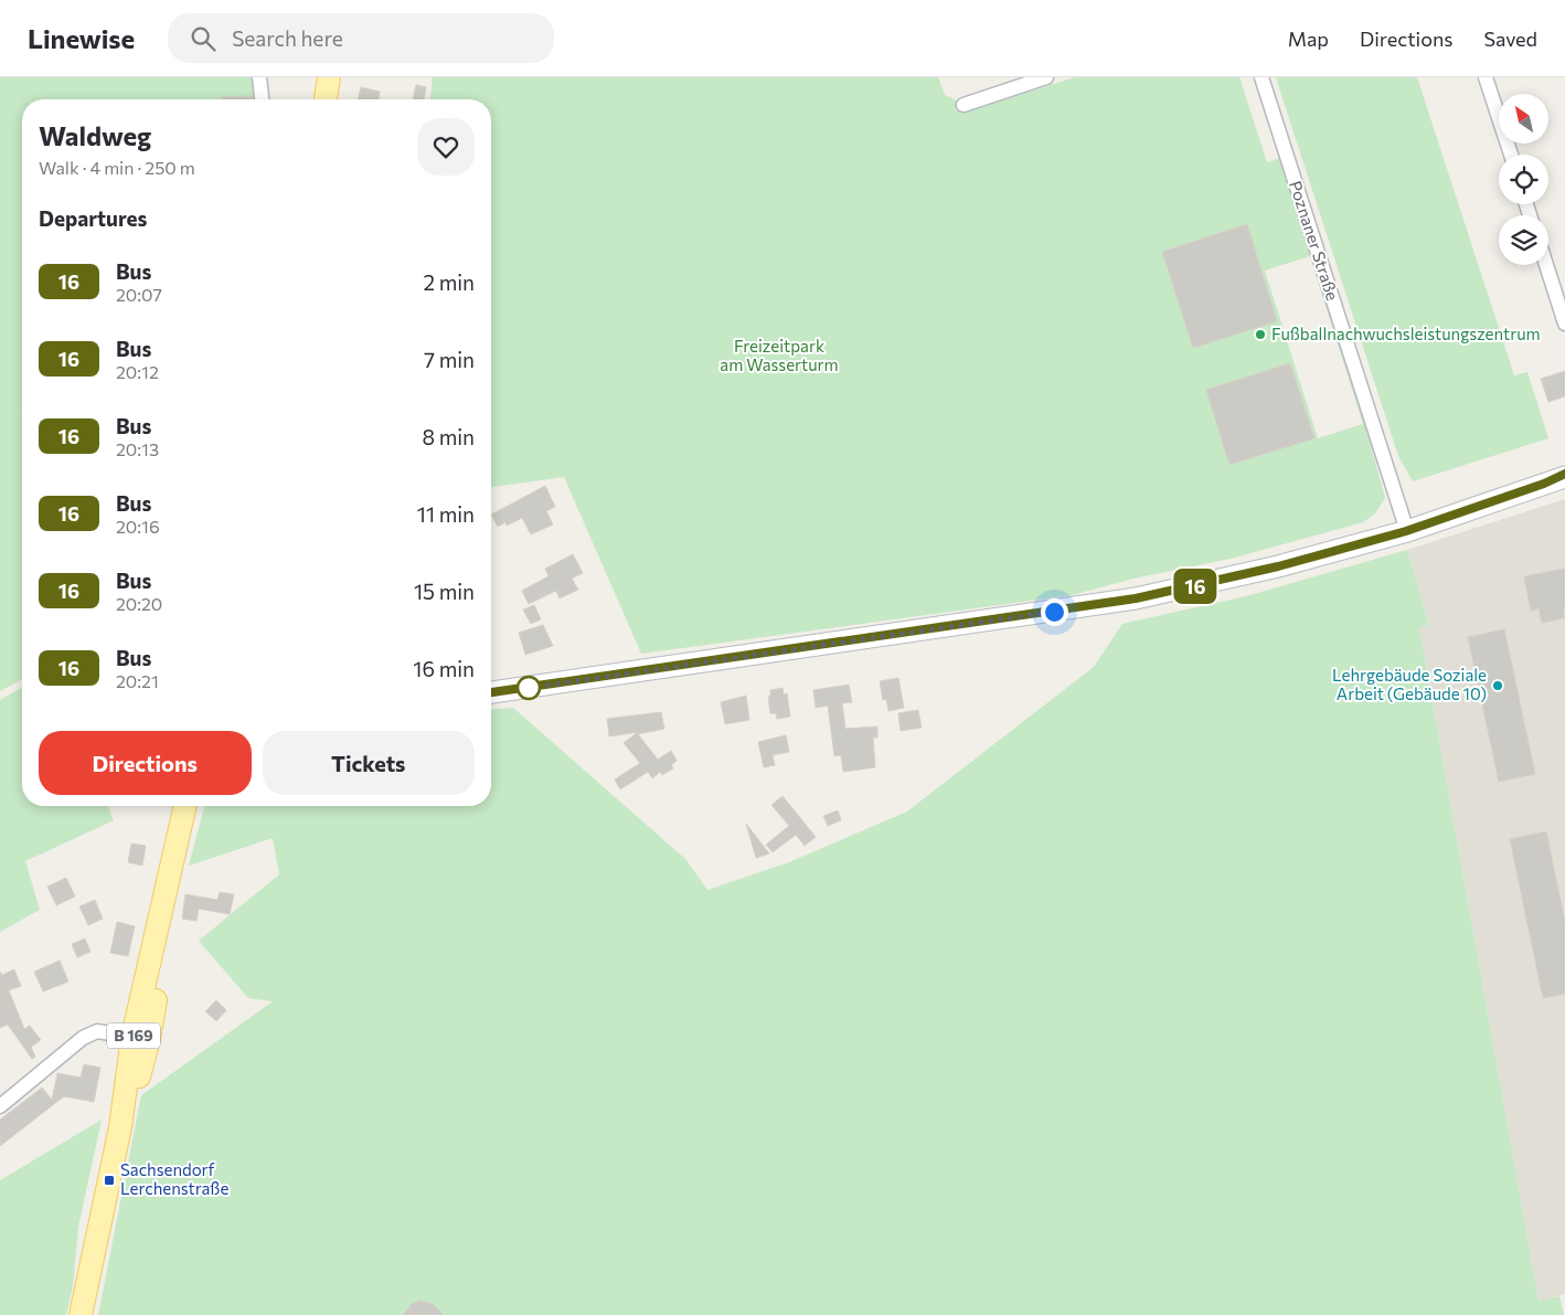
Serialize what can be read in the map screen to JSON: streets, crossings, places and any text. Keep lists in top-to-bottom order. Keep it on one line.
{"streets":{"main road":["B 169"],"street":["Poznaner Straße"]},"parks":["Freizeitpark am Wasserturm"],"places":{"other":["Fußballnachwuchsleistungszentrum","Lehrgebäude Soziale Arbeit (Gebäude 10)"],"transit":["Sachsendorf Lerchenstraße"]},"lines":["bus line 16"],"north":"top left","page":{"header":"Linewise","search":"Search here","nav":["Map","Directions","Saved"],"on_map":"16","heading":[["Waldweg","Walk · 4 min · 250 m"],"Departures"],"list":[{"mark":"16","name":"Bus","note":"20:07","value":"2 min"},{"mark":"16","name":"Bus","note":"20:12","value":"7 min"},{"mark":"16","name":"Bus","note":"20:13","value":"8 min"},{"mark":"16","name":"Bus","note":"20:16","value":"11 min"},{"mark":"16","name":"Bus","note":"20:20","value":"15 min"},{"mark":"16","name":"Bus","note":"20:21","value":"16 min"}],"buttons":["Directions","Tickets"]}}
